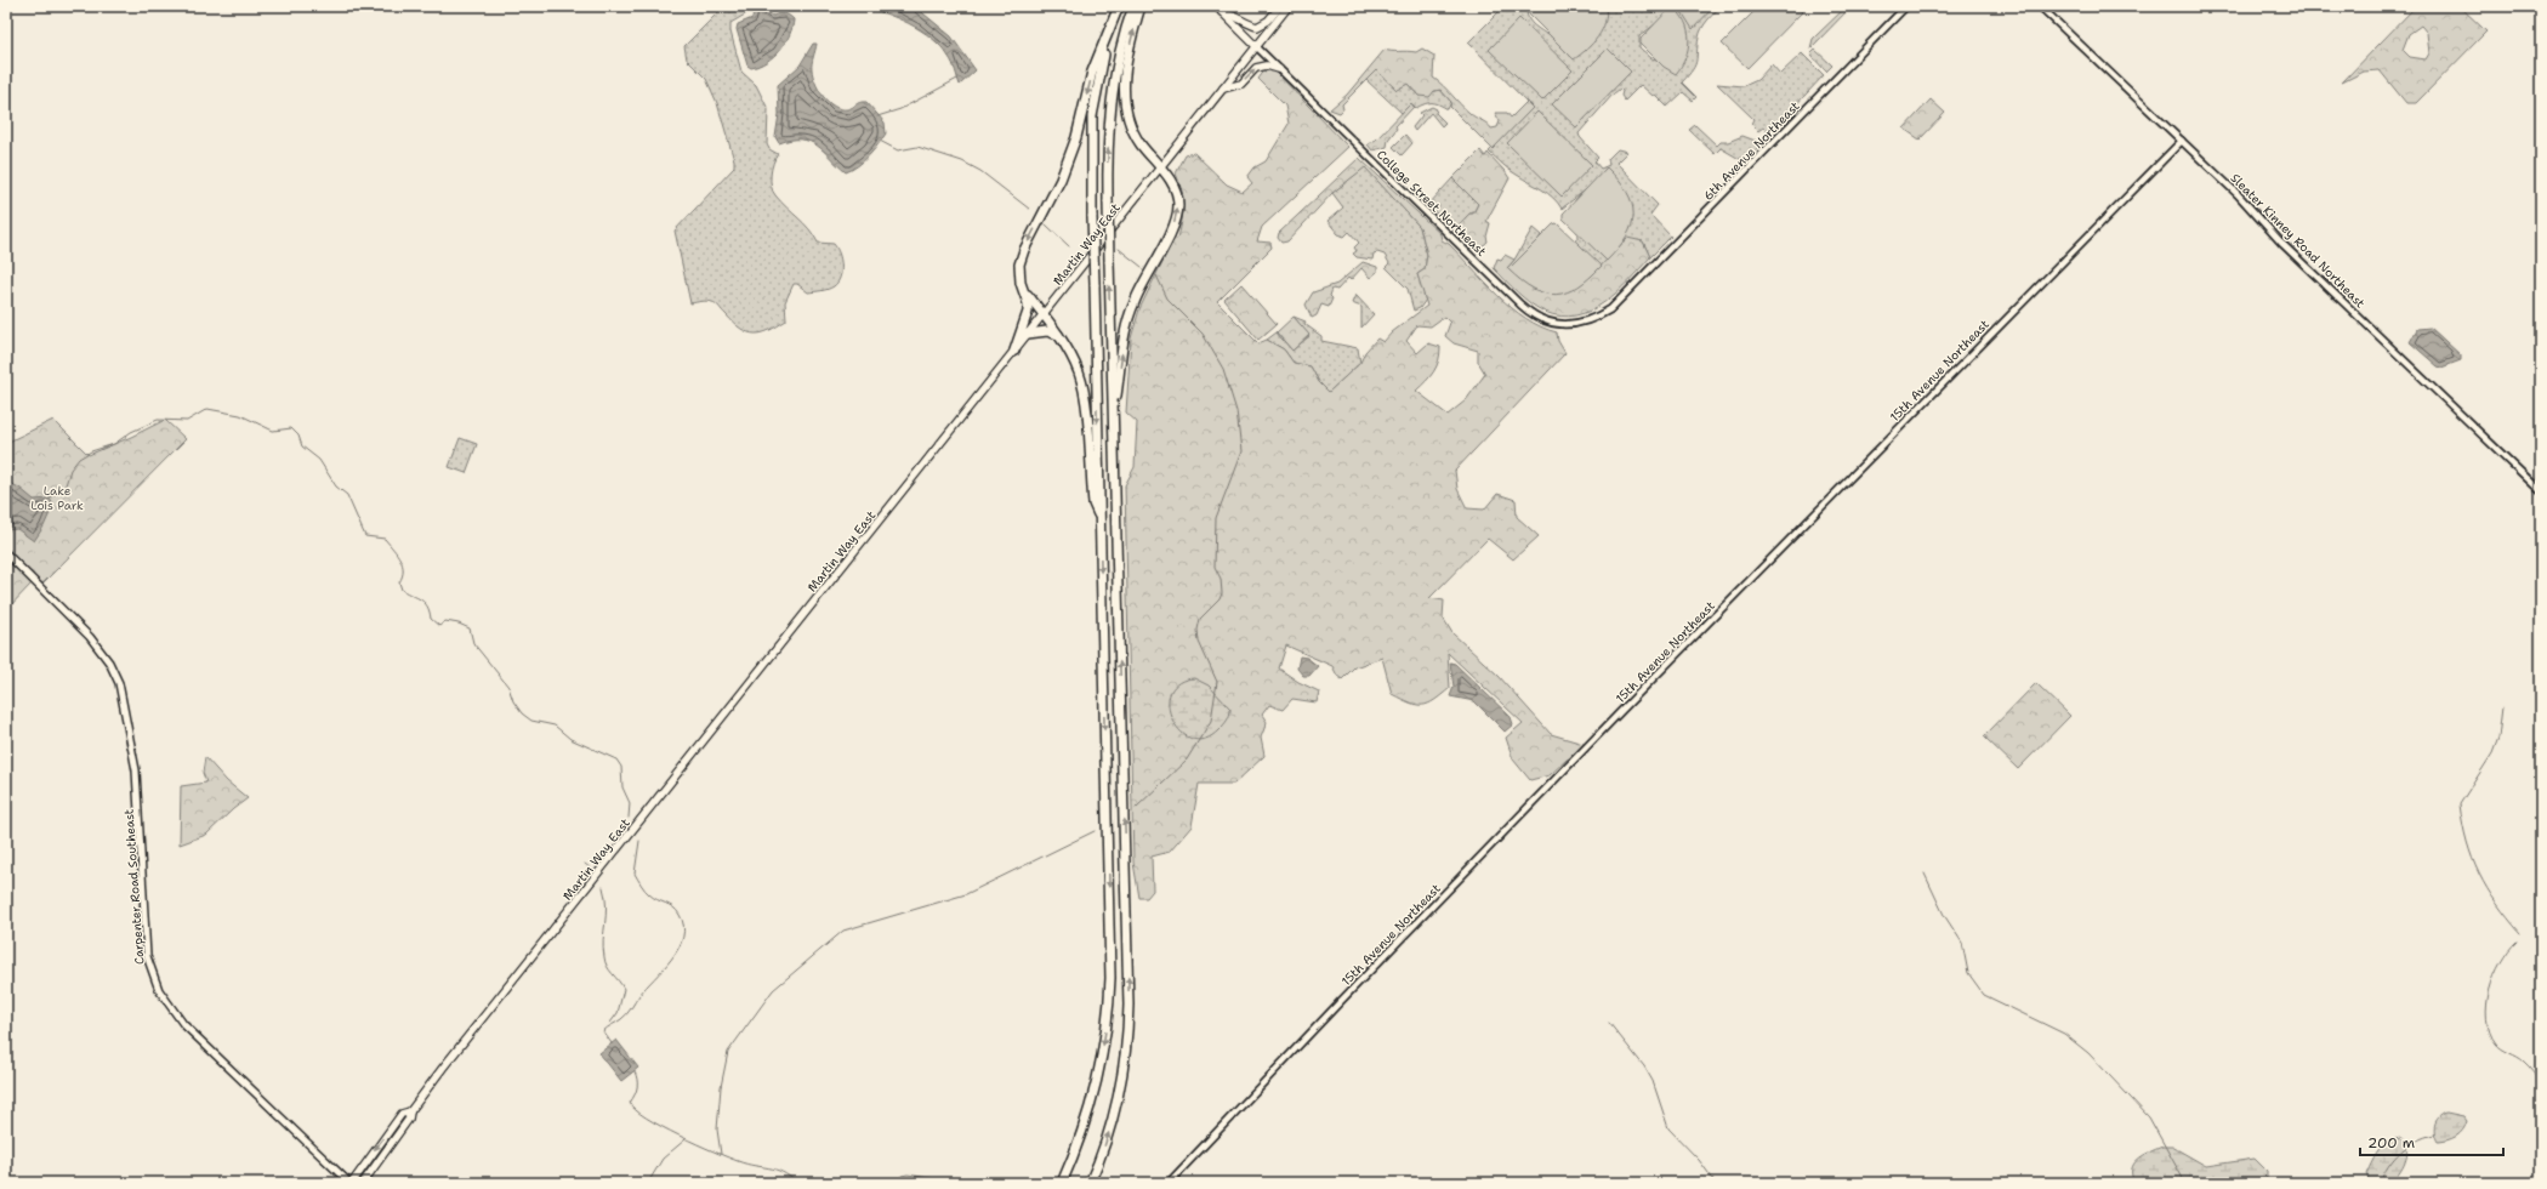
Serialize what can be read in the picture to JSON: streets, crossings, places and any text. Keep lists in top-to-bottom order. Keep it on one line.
{"streets":{"main road":["Martin Way East","Carpenter Road Southeast"],"street":["6th Avenue Northeast","College Street Northeast","Sleater Kinney Road Northeast","15th Avenue Northeast"]},"crossings":[["6th Avenue Northeast","College Street Northeast"],["College Street Northeast","Martin Way East"],["Sleater Kinney Road Northeast","15th Avenue Northeast"],["Martin Way East","Carpenter Road Southeast"]],"parks":["Lake Lois Park"],"scale_bar":"200 m"}
